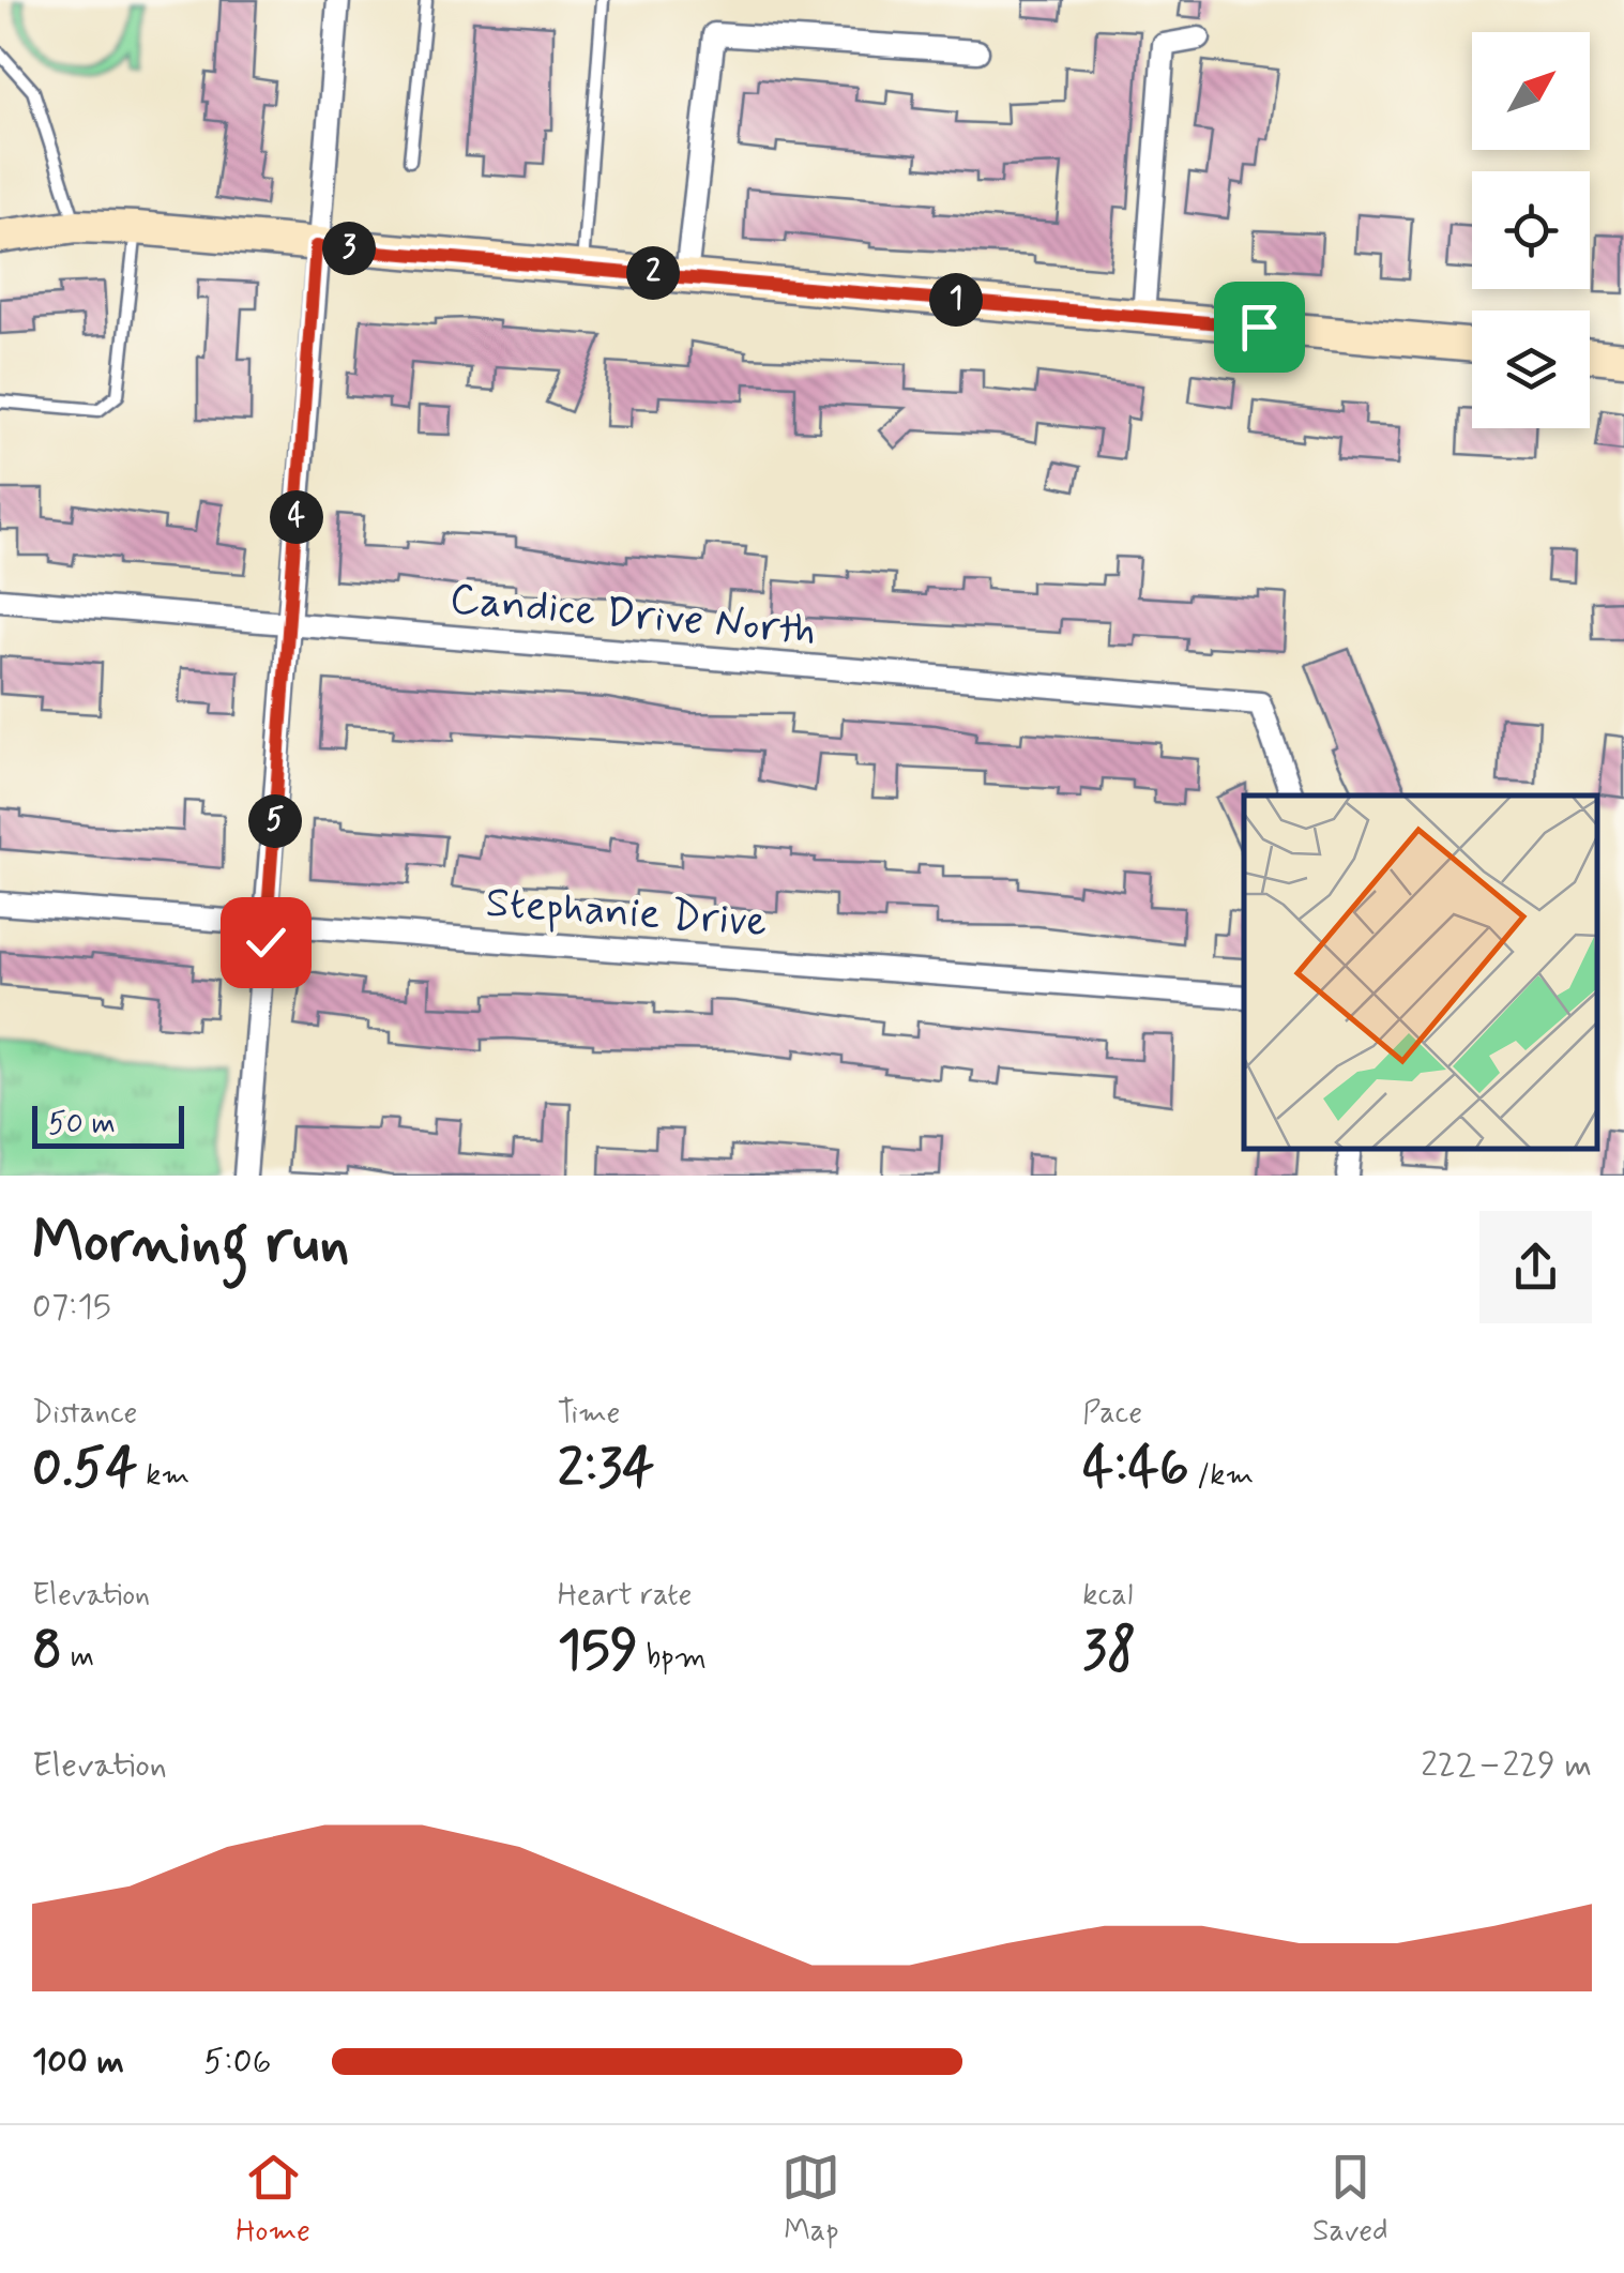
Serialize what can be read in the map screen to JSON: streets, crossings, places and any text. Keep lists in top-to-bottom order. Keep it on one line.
{"streets":{"street":["Candice Drive North","Stephanie Drive"]},"scale_bar":"50 m","north":"top right","page":{"pins":["3","2","1","4","5"],"scale":"50 m","heading":["Morning run","07:15"],"stats":[["Distance","0.54 km"],["Time","2:34"],["Pace","4:46 /km"],["Elevation","8 m"],["Heart rate","159 bpm"],["kcal","38"]],"chart":["Elevation","222–229 m"],"list":[{"name":"100 m","note":"5:06"}],"tabs":["Home","Map","Saved"]}}
